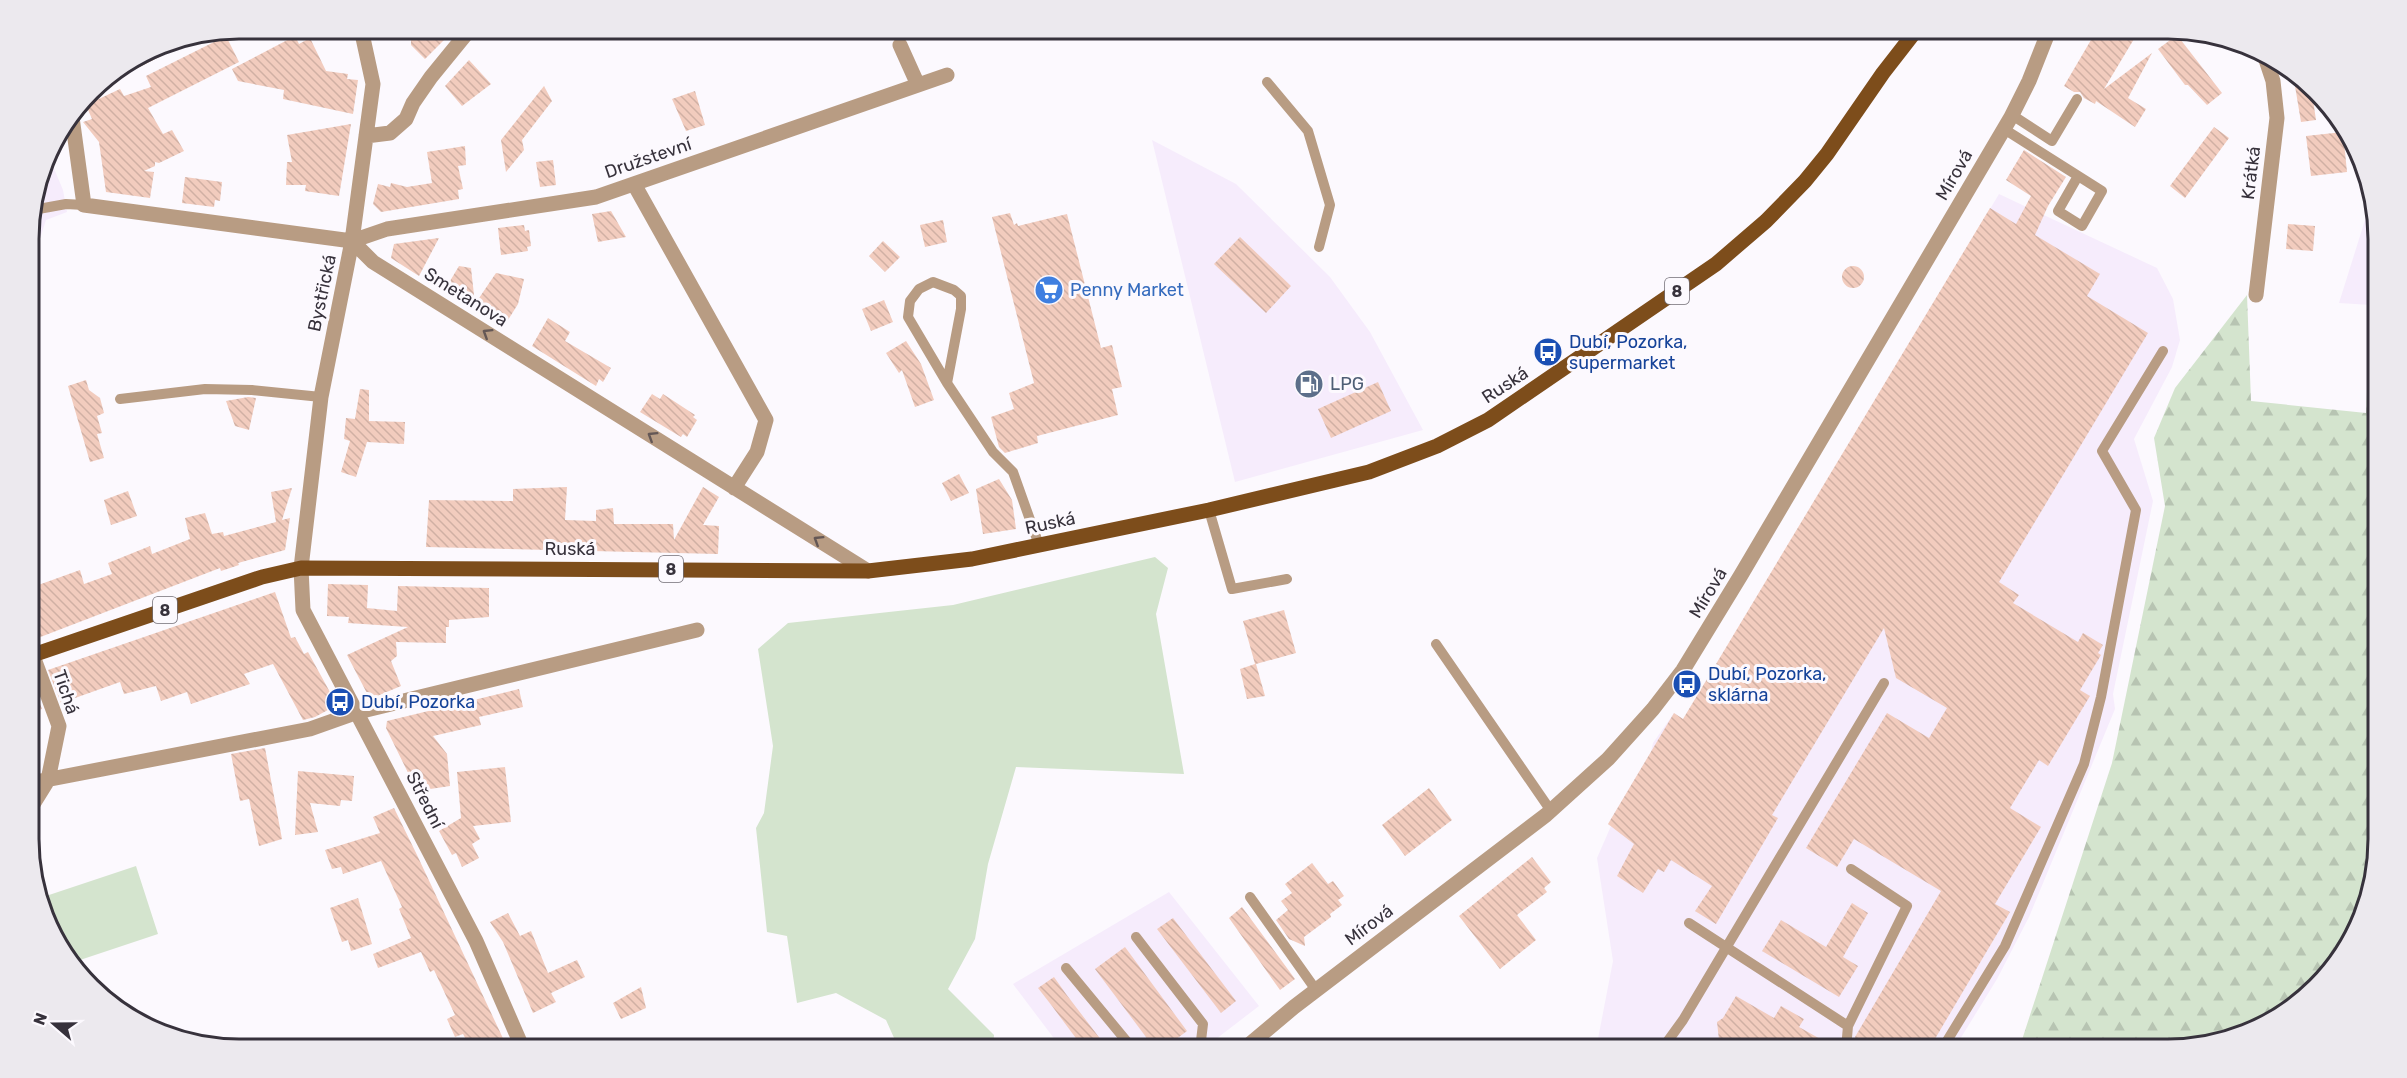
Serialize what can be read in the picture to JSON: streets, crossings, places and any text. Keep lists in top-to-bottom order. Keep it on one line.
{"streets":{"main road":["8","Ruská"],"street":["Družstevní","Krátká","Mírová","Bystřická","Smetanova","Tichá","Střední"]},"crossings":[["Družstevní","Bystřická"],["Družstevní","Smetanova"],["Bystřická","Smetanova"],["Bystřická","Ruská"],["Bystřická","Střední"],["Smetanova","Ruská"],["Ruská","Střední"]],"one_way":["Smetanova"],"places":{"supermarket":["Penny Market"],"bus stop":["Dubí, Pozorka, supermarket","Dubí, Pozorka, sklárna","Dubí, Pozorka"],"fuel station":["LPG"]},"north":"left"}
